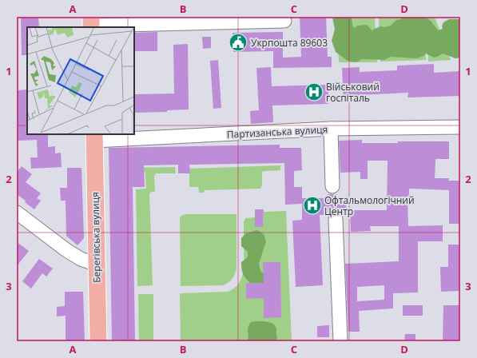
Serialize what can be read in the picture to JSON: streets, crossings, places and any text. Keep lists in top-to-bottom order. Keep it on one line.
{"streets":{"main road":["Берегівська вулиця"],"street":["Партизанська вулиця"]},"crossings":[["Партизанська вулиця","Берегівська вулиця"]],"places":{"public building":["Укрпошта 89603"],"hospital":["Військовий госпіталь","Офтальмологічний Центр"]},"grid":{"columns":["A","B","C","D"],"rows":["1","2","3"]}}
